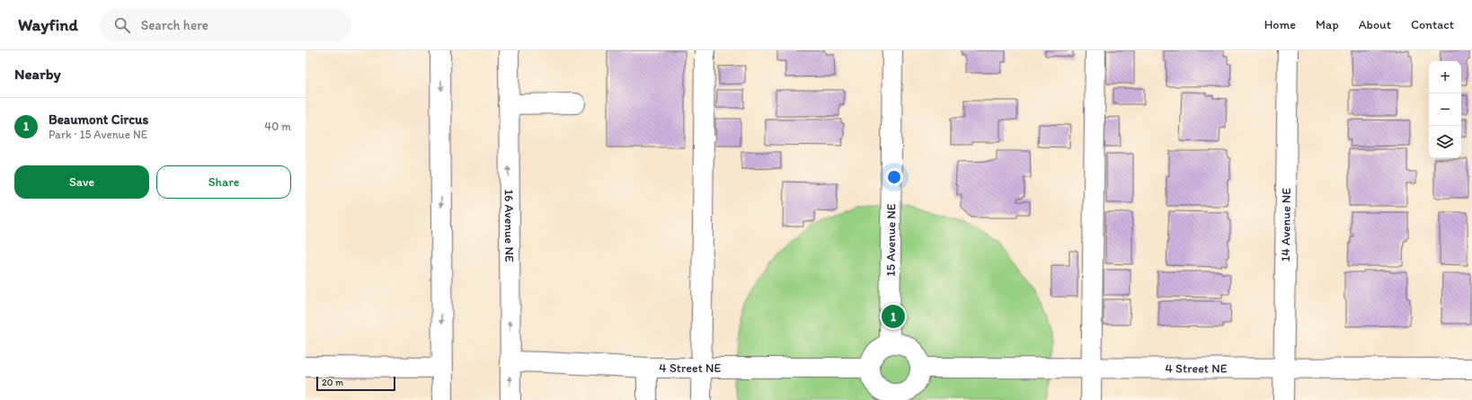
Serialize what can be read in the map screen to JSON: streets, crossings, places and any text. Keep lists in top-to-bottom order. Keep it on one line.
{"streets":{"main road":["14 Avenue NE","16 Avenue NE","15 Avenue NE","4 Street NE"]},"crossings":[["14 Avenue NE","4 Street NE"],["16 Avenue NE","4 Street NE"],["15 Avenue NE","4 Street NE"]],"scale_bar":"20 m","page":{"header":"Wayfind","search":"Search here","nav":["Home","Map","About","Contact"],"heading":"Nearby","map_buttons":["+","−"],"list":[{"mark":"1","name":"Beaumont Circus","note":"Park · 15 Avenue NE","value":"40 m"}],"buttons":["Save","Share"],"pins":"1","scale":"20 m"}}
